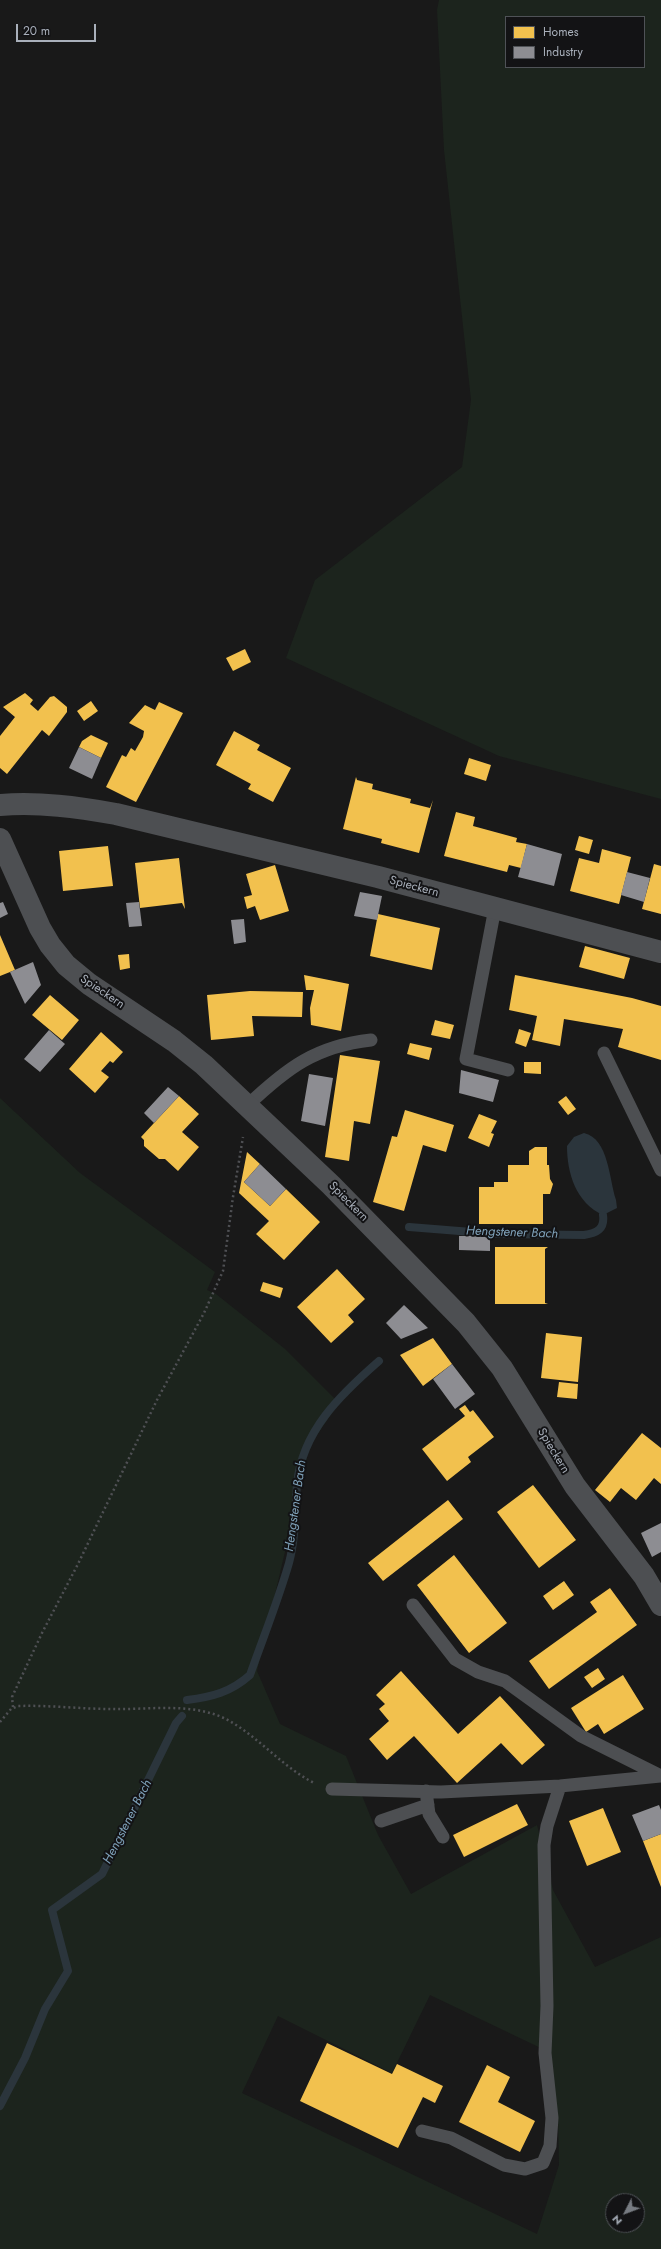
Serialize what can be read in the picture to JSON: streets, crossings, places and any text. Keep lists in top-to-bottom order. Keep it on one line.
{"streets":{"street":["Spieckern"]},"water":["Hengstener Bach"],"legend":["Homes","Industry"],"scale_bar":"20 m","north":"bottom left"}
